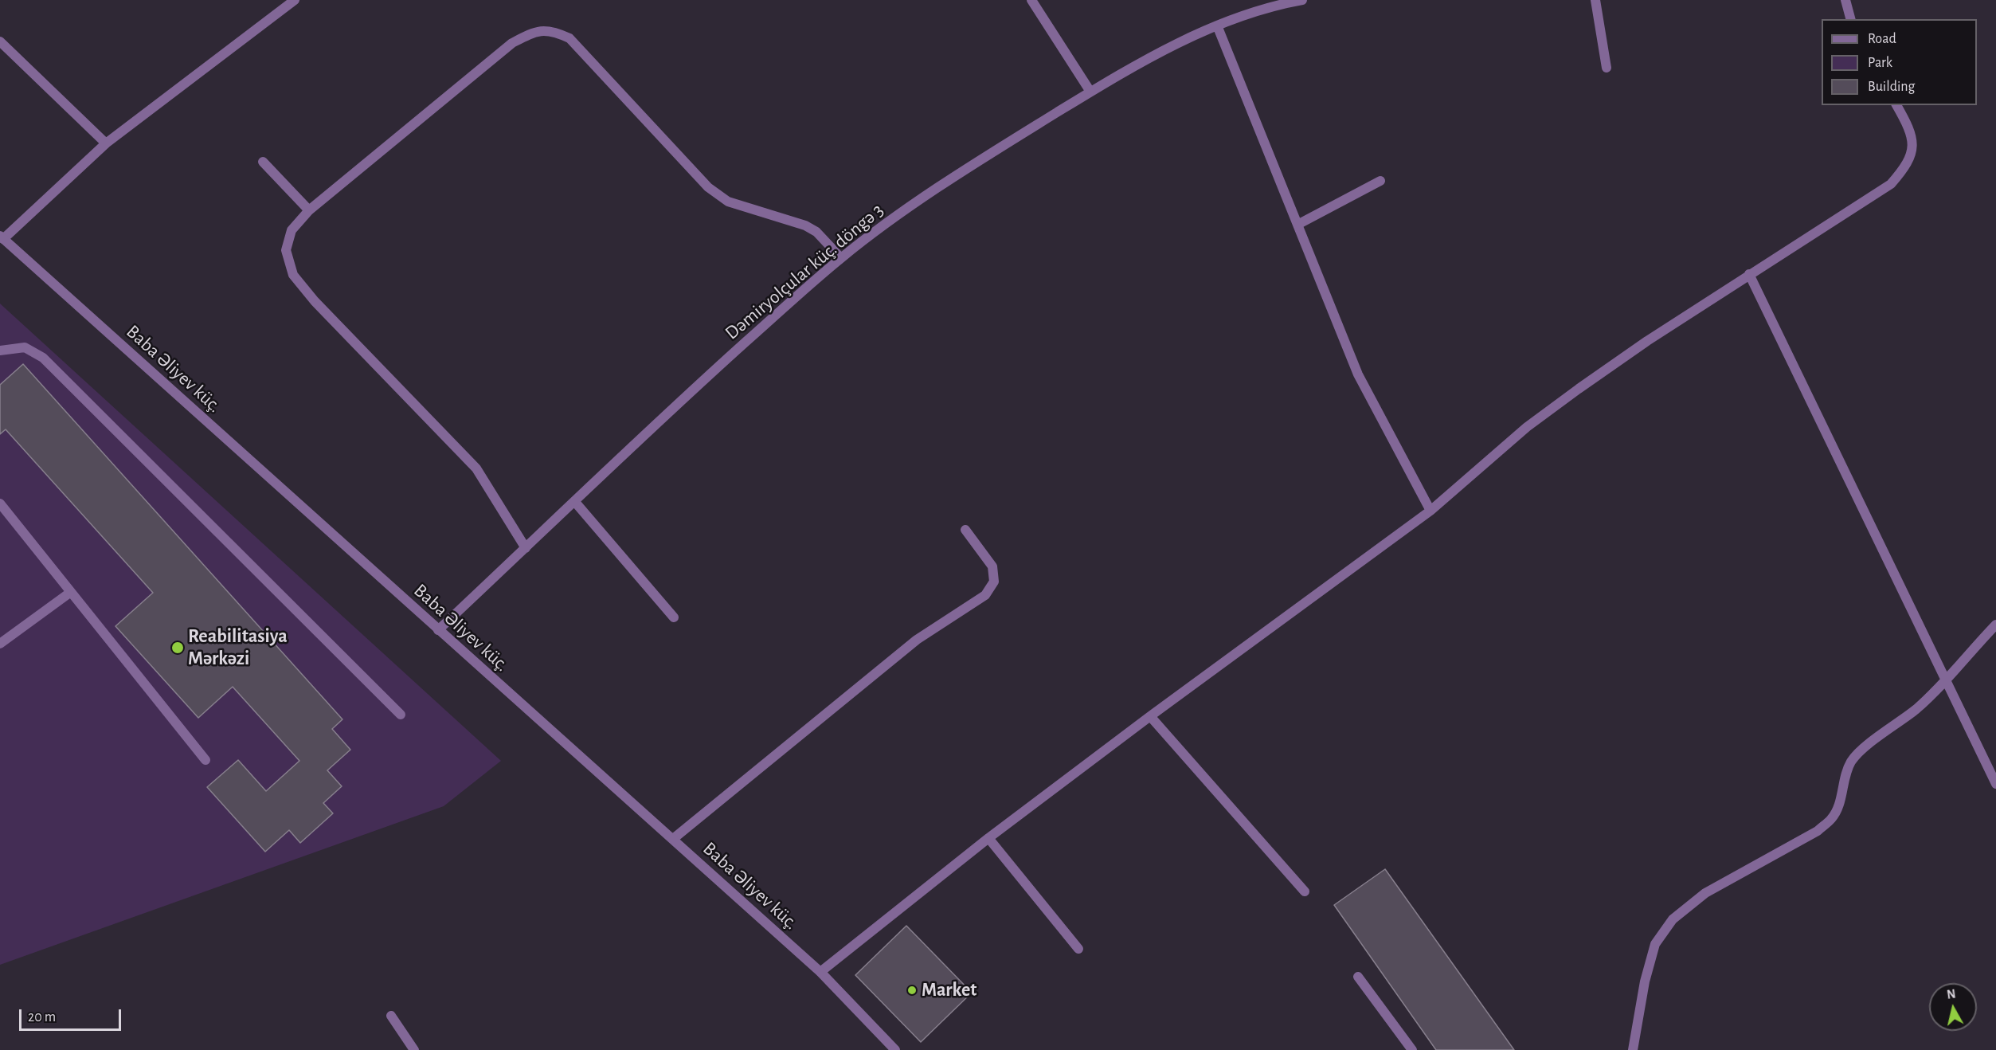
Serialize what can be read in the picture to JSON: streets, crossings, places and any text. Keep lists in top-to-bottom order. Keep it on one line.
{"streets":{"street":["Dəmiryolçular küç. döngə 3","Baba Əliyev küç."]},"crossings":[["Dəmiryolçular küç. döngə 3","Baba Əliyev küç."]],"places":["Reabilitasiya Mərkəzi","Market"],"legend":["Road","Park","Building"],"scale_bar":"20 m","north":"top"}
